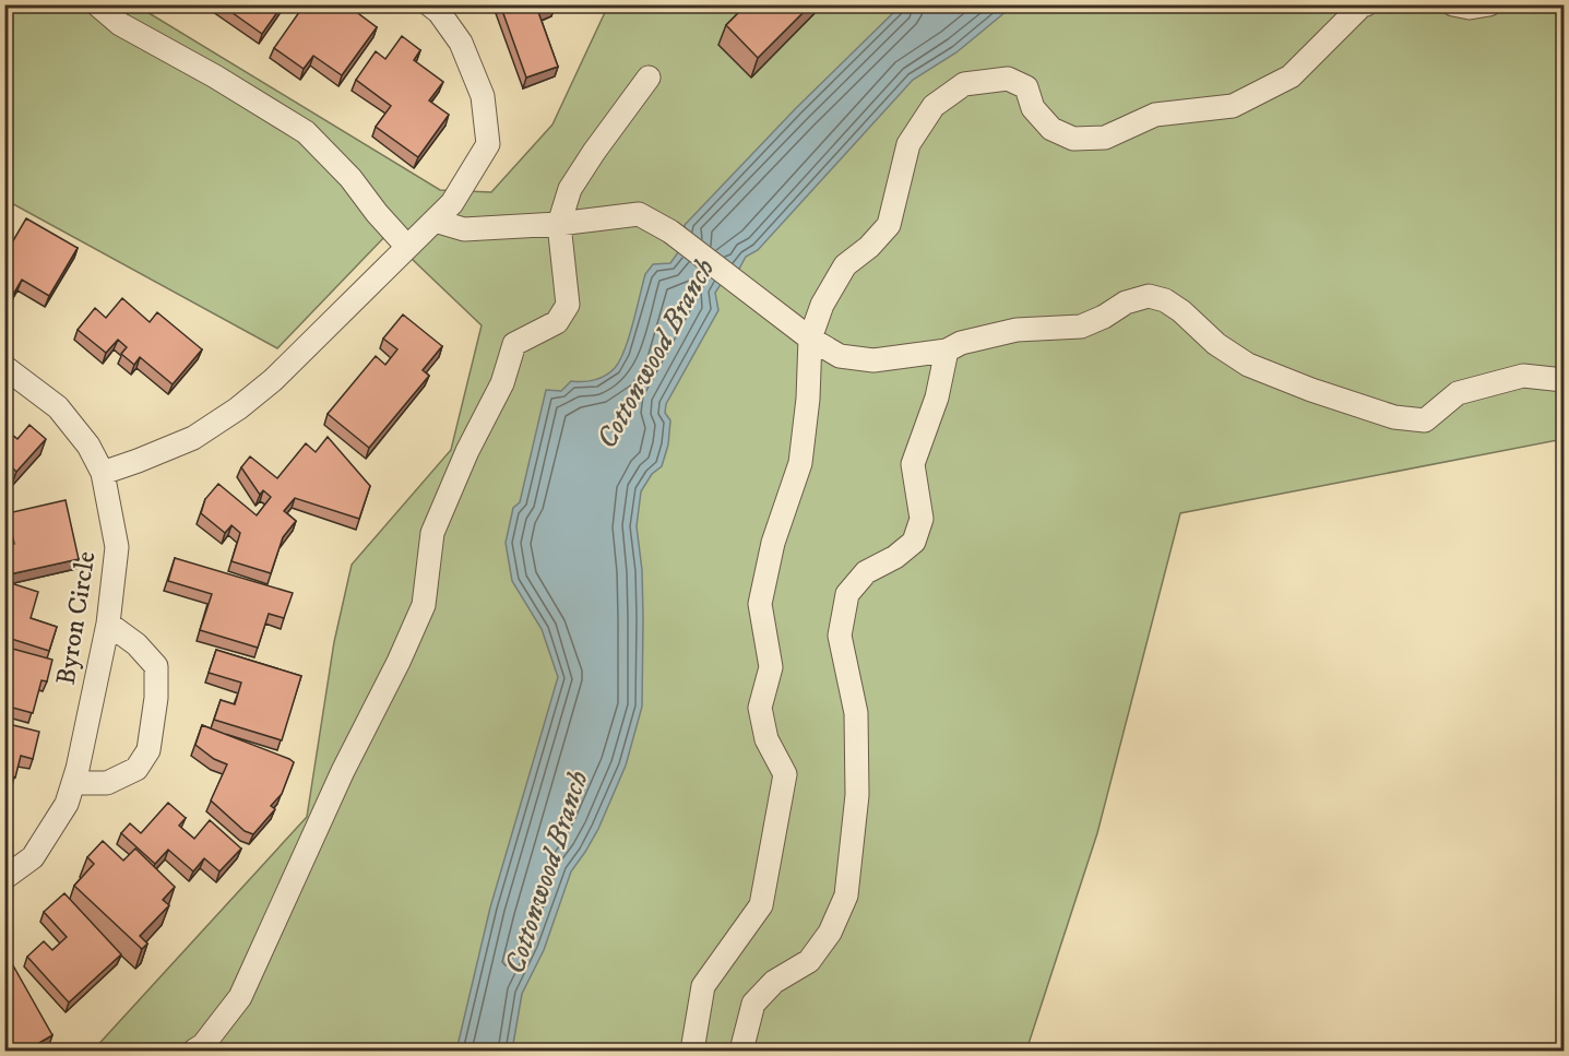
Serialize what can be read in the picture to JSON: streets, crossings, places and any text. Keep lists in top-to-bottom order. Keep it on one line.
{"streets":{"street":["Byron Circle"]},"water":["Cottonwood Branch"]}
